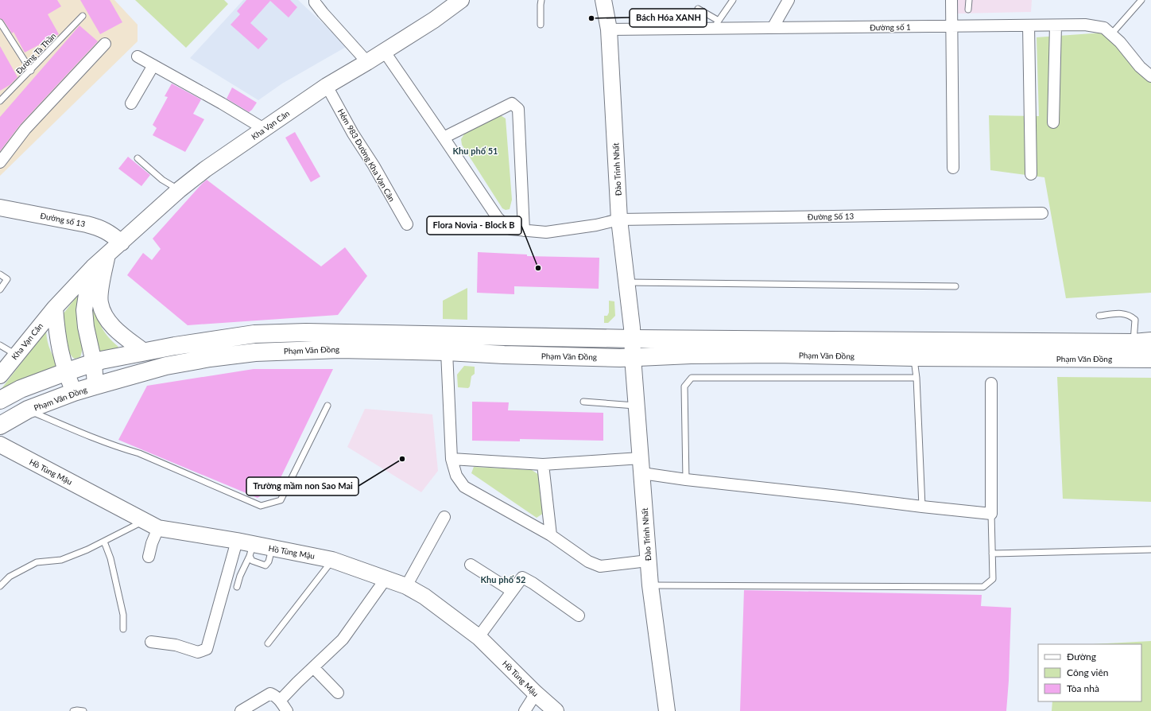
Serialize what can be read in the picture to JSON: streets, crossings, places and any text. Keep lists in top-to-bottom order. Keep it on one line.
{"streets":{"highway":["Phạm Văn Đồng"],"street":["Đường số 1","Kha Vạn Cân","Hẻm 983 Đường Kha Vạn Cân","Đào Trinh Nhất","Đường Số 13","Đường số 13","Hồ Tùng Mậu"],"lane":["Đường Tà Thần"]},"crossings":[["Đường số 1","Đào Trinh Nhất"],["Kha Vạn Cân","Hẻm 983 Đường Kha Vạn Cân"],["Kha Vạn Cân","Đường Số 13"],["Kha Vạn Cân","Đường số 13"],["Kha Vạn Cân","Phạm Văn Đồng"],["Đào Trinh Nhất","Đường Số 13"],["Đào Trinh Nhất","Phạm Văn Đồng"]],"districts":["Khu phố 51","Khu phố 52"],"places":["Bách Hóa XANH","Flora Novia - Block B","Trường mầm non Sao Mai"],"legend":["Đường","Công viên","Tòa nhà"]}
